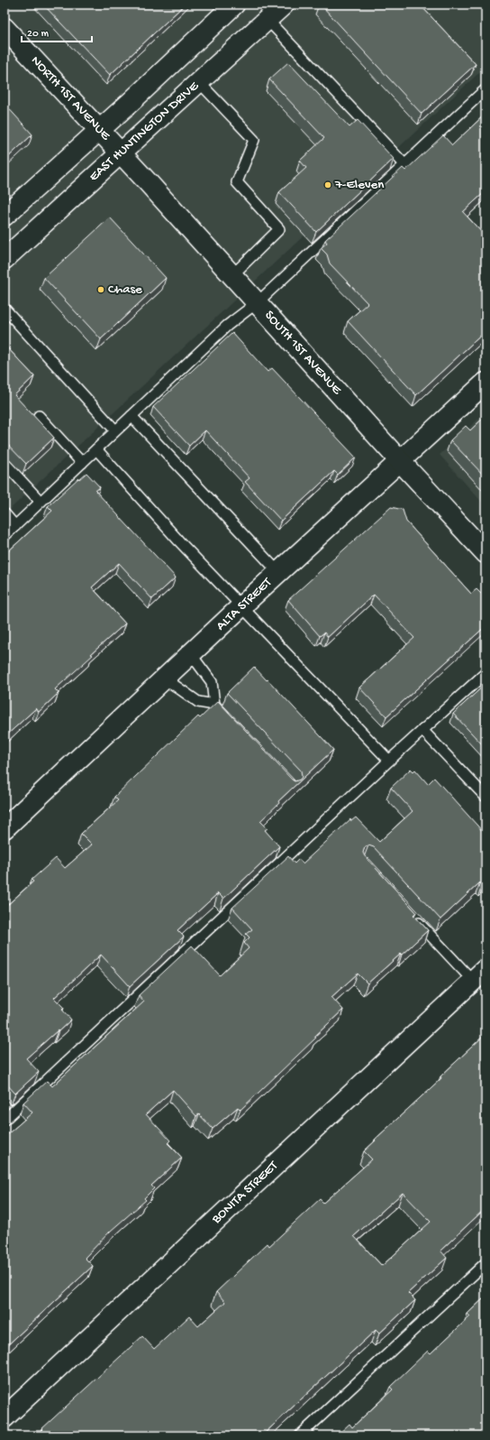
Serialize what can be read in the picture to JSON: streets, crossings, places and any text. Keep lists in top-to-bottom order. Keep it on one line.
{"streets":{"street":["NORTH 1ST AVENUE","EAST HUNTINGTON DRIVE","SOUTH 1ST AVENUE","ALTA STREET","BONITA STREET"]},"crossings":[["NORTH 1ST AVENUE","EAST HUNTINGTON DRIVE"],["NORTH 1ST AVENUE","SOUTH 1ST AVENUE"],["EAST HUNTINGTON DRIVE","SOUTH 1ST AVENUE"],["SOUTH 1ST AVENUE","ALTA STREET"]],"places":["7-Eleven","Chase"],"scale_bar":"20 m"}
